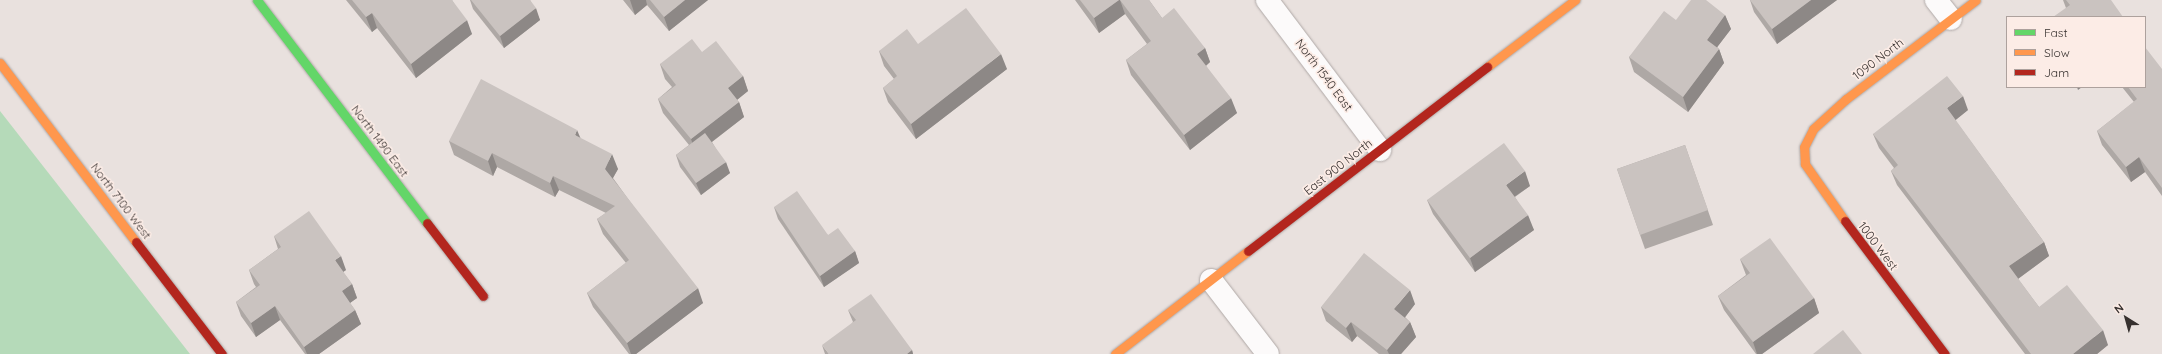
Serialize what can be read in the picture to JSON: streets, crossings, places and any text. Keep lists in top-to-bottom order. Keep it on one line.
{"streets":{"street":["1090 North","North 1540 East","North 1490 East","East 900 North","North 7100 West","1000 West"]},"crossings":[["1090 North","1000 West"],["North 1540 East","East 900 North"]],"legend":["Fast","Slow","Jam"],"north":"top left"}
